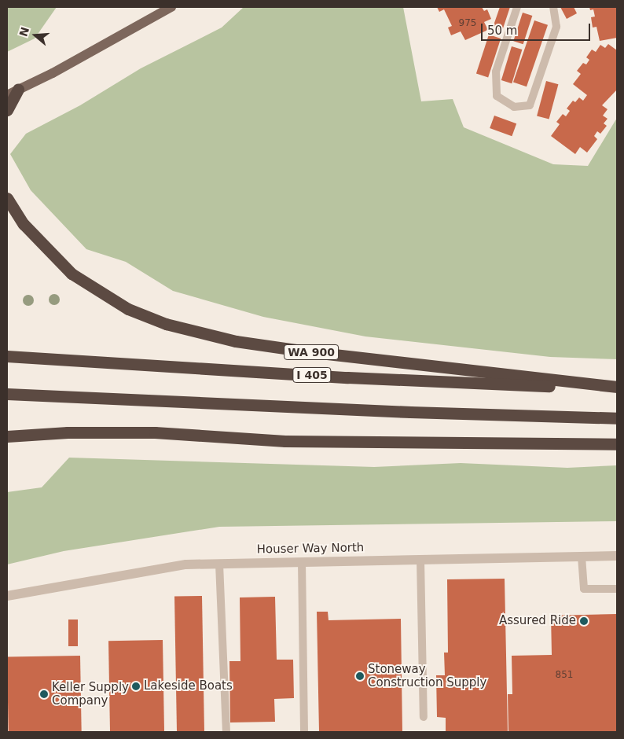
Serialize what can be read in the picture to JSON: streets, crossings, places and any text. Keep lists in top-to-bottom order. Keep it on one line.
{"streets":{"highway":["WA 900","I 405"],"street":["Houser Way North"]},"crossings":[["WA 900","I 405"]],"places":["Assured Ride","Stoneway Construction Supply","Lakeside Boats","Keller Supply Company"],"house_numbers":["975","851"],"scale_bar":"50 m","north":"left"}
